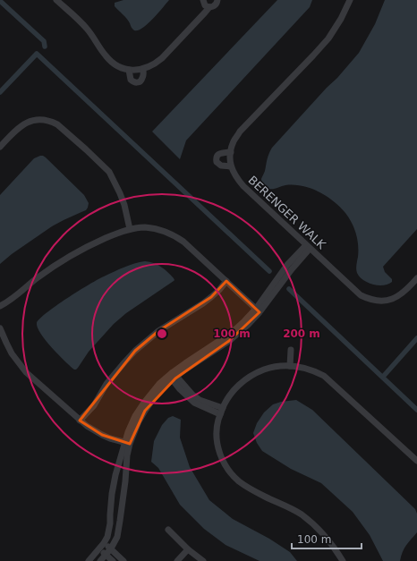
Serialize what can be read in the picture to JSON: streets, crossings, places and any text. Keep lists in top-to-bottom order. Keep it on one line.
{"streets":{"street":["BERENGER WALK"]},"scale_bar":"100 m","rings":["100 m","200 m"]}
